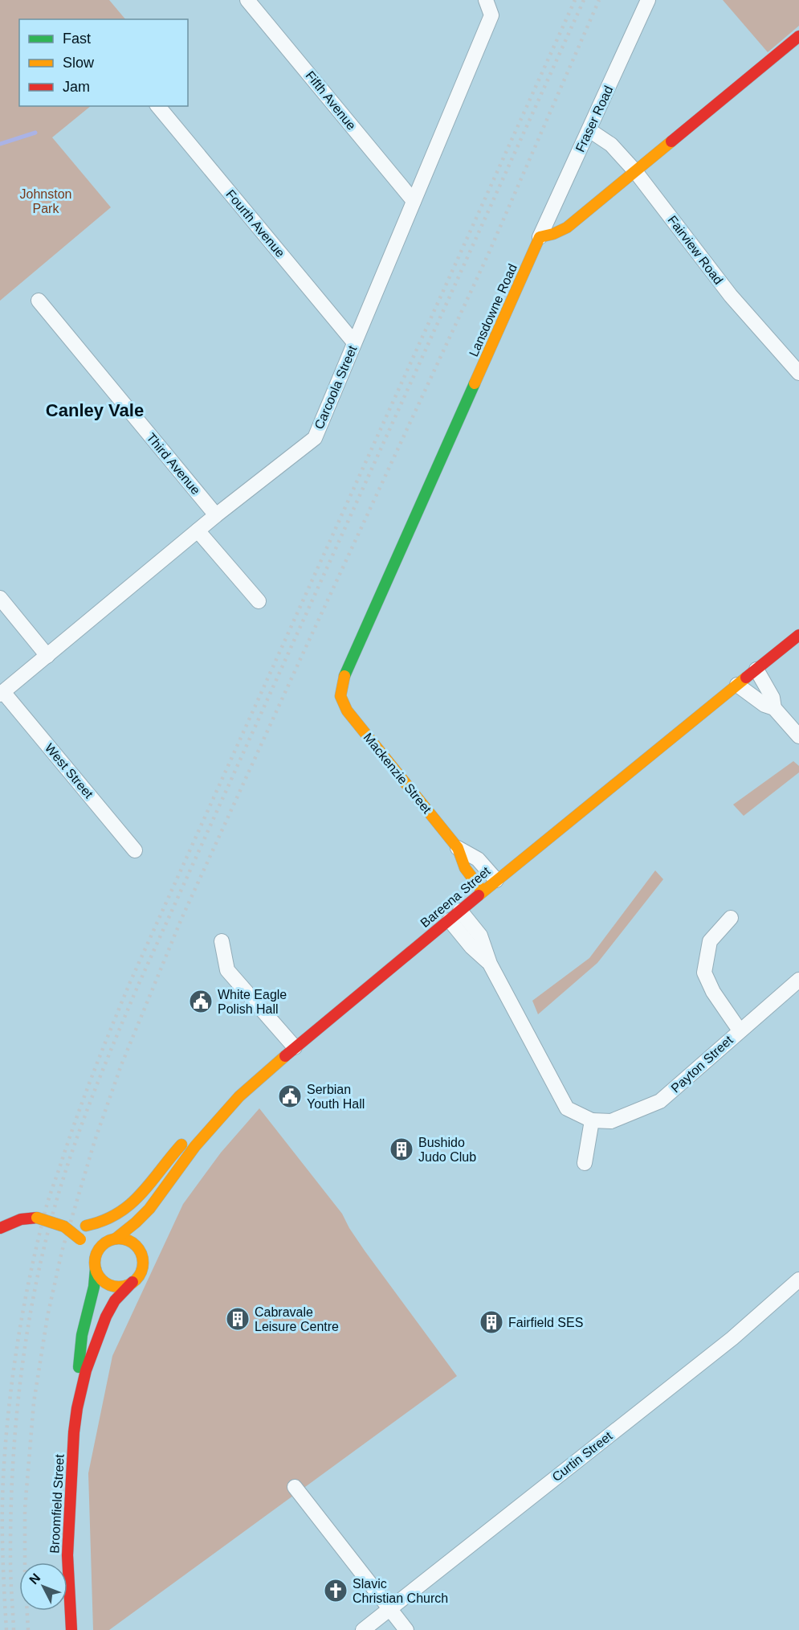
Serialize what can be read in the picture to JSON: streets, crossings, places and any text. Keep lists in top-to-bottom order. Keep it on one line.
{"streets":{"street":["Fifth Avenue","Fraser Road","Fourth Avenue","Fairview Road","Lansdowne Road","Carcoola Street","Third Avenue","West Street","Mackenzie Street","Bareena Street","Payton Street","Curtin Street","Broomfield Street"]},"crossings":[["Fifth Avenue","Carcoola Street"],["Fraser Road","Fairview Road"],["Fraser Road","Lansdowne Road"],["Fourth Avenue","Carcoola Street"],["Lansdowne Road","Mackenzie Street"],["Carcoola Street","Third Avenue"],["Carcoola Street","West Street"],["Mackenzie Street","Bareena Street"],["Bareena Street","Payton Street"]],"districts":["Canley Vale"],"parks":["Johnston Park"],"places":{"public building":["White Eagle Polish Hall","Serbian Youth Hall"],"building":["Bushido Judo Club","Cabravale Leisure Centre","Fairfield SES"],"church":["Slavic Christian Church"]},"legend":["Fast","Slow","Jam"],"north":"top left"}
